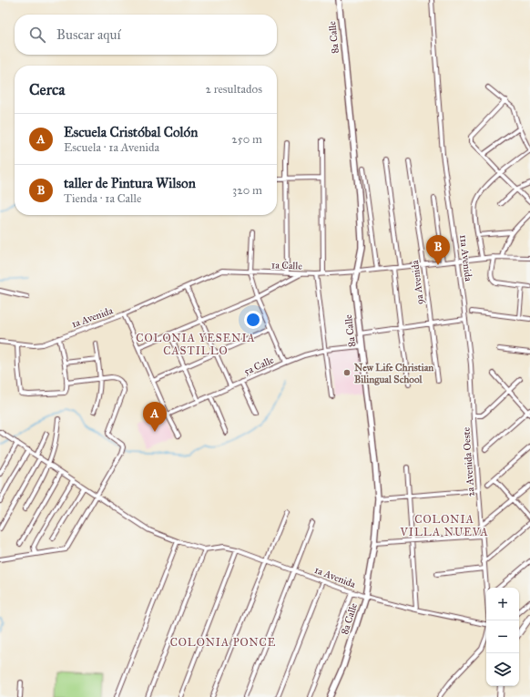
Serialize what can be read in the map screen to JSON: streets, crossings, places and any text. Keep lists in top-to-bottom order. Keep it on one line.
{"streets":{"street":["8a Calle","11a Avenida","1a Calle","9a Avenida","1a Avenida","5a Calle","2a Avenida Oeste"]},"crossings":[["8a Calle","1a Calle"],["8a Calle","1a Avenida"],["8a Calle","5a Calle"],["11a Avenida","1a Calle"],["11a Avenida","2a Avenida Oeste"],["1a Calle","9a Avenida"],["1a Calle","1a Avenida"],["1a Avenida","5a Calle"]],"districts":["COLONIA YESENIA CASTILLO","COLONIA VILLA NUEVA","COLONIA PONCE"],"places":["New Life Christian Bilingual School"],"page":{"search":"Buscar aquí","heading":["Cerca","2 resultados"],"list":[{"mark":"A","name":"Escuela Cristóbal Colón","note":"Escuela · 1a Avenida","value":"250 m"},{"mark":"B","name":"taller de Pintura Wilson","note":"Tienda · 1a Calle","value":"320 m"}],"pins":["B","A"],"map_buttons":["+","−"]}}
